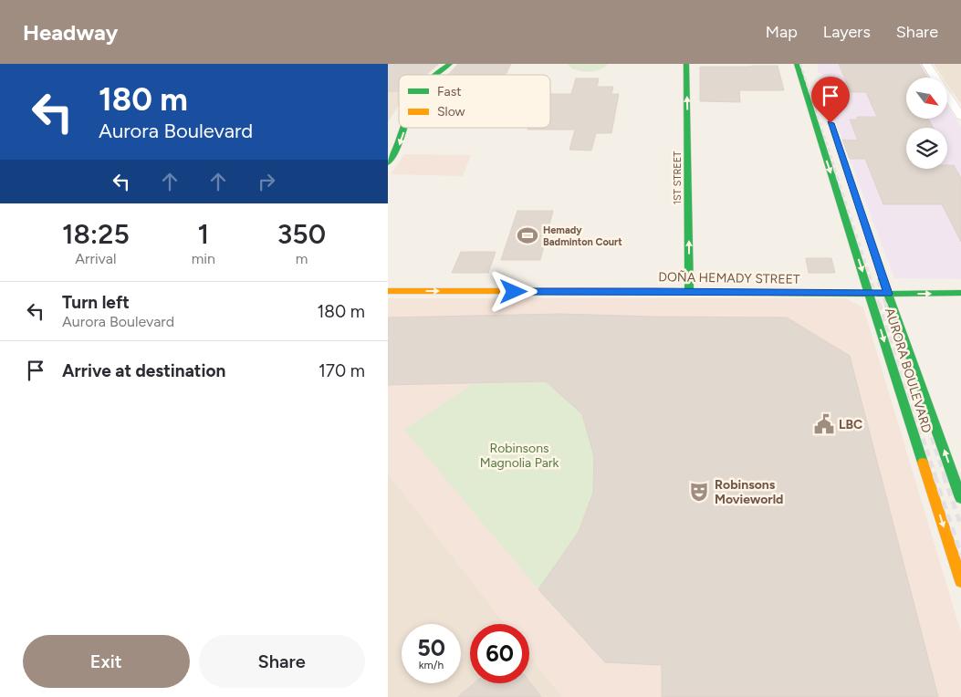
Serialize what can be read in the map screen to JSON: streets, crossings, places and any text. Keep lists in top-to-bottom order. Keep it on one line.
{"streets":{"main road":["1ST STREET","DOÑA HEMADY STREET","AURORA BOULEVARD"]},"crossings":[["1ST STREET","DOÑA HEMADY STREET"],["DOÑA HEMADY STREET","AURORA BOULEVARD"]],"one_way":["1ST STREET","DOÑA HEMADY STREET"],"parks":["Robinsons Magnolia Park"],"places":{"sports":["Hemady Badminton Court"],"public building":["LBC"],"theatre":["Robinsons Movieworld"]},"legend":["Fast","Slow"],"north":"bottom right","page":{"header":"Headway","nav":["Map","Layers","Share"],"turn":["180 m","Aurora Boulevard"],"eta":["18:25","Arrival","1","min","350","m"],"list":[{"name":"Turn left","note":"Aurora Boulevard","value":"180 m"},{"name":"Arrive at destination","value":"170 m"}],"speed":"50 km/h","limit":"60","buttons":["Exit","Share"]}}
